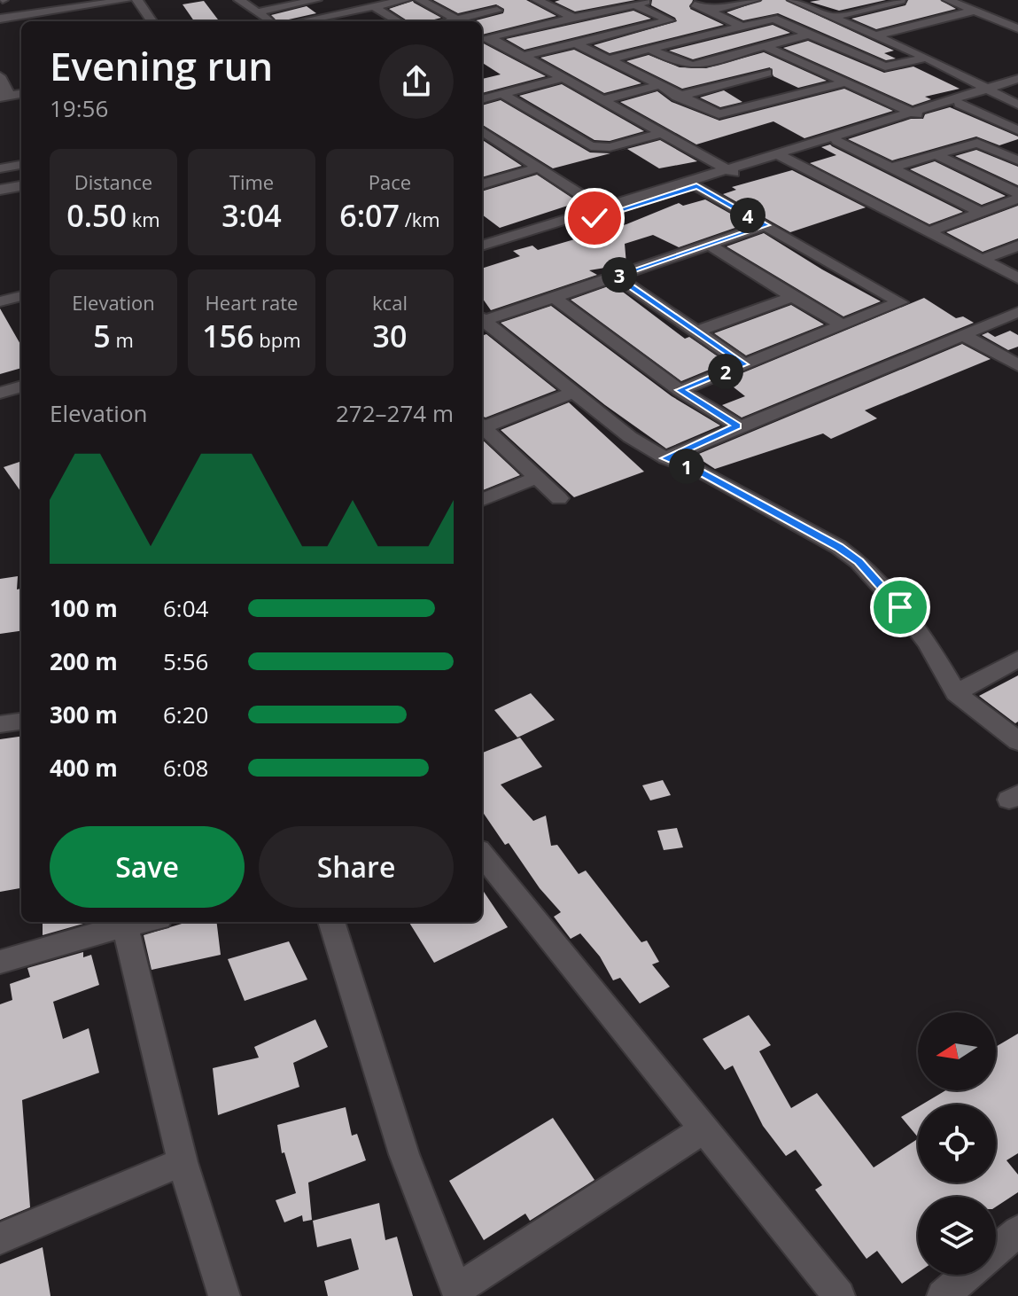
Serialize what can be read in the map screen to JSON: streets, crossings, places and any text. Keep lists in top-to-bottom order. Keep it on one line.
{"north":"left","page":{"heading":["Evening run","19:56"],"stats":[["Distance","0.50 km"],["Time","3:04"],["Pace","6:07 /km"],["Elevation","5 m"],["Heart rate","156 bpm"],["kcal","30"]],"pins":["4","3","2","1"],"chart":["Elevation","272–274 m"],"list":[{"name":"100 m","note":"6:04"},{"name":"200 m","note":"5:56"},{"name":"300 m","note":"6:20"},{"name":"400 m","note":"6:08"}],"buttons":["Save","Share"]}}
